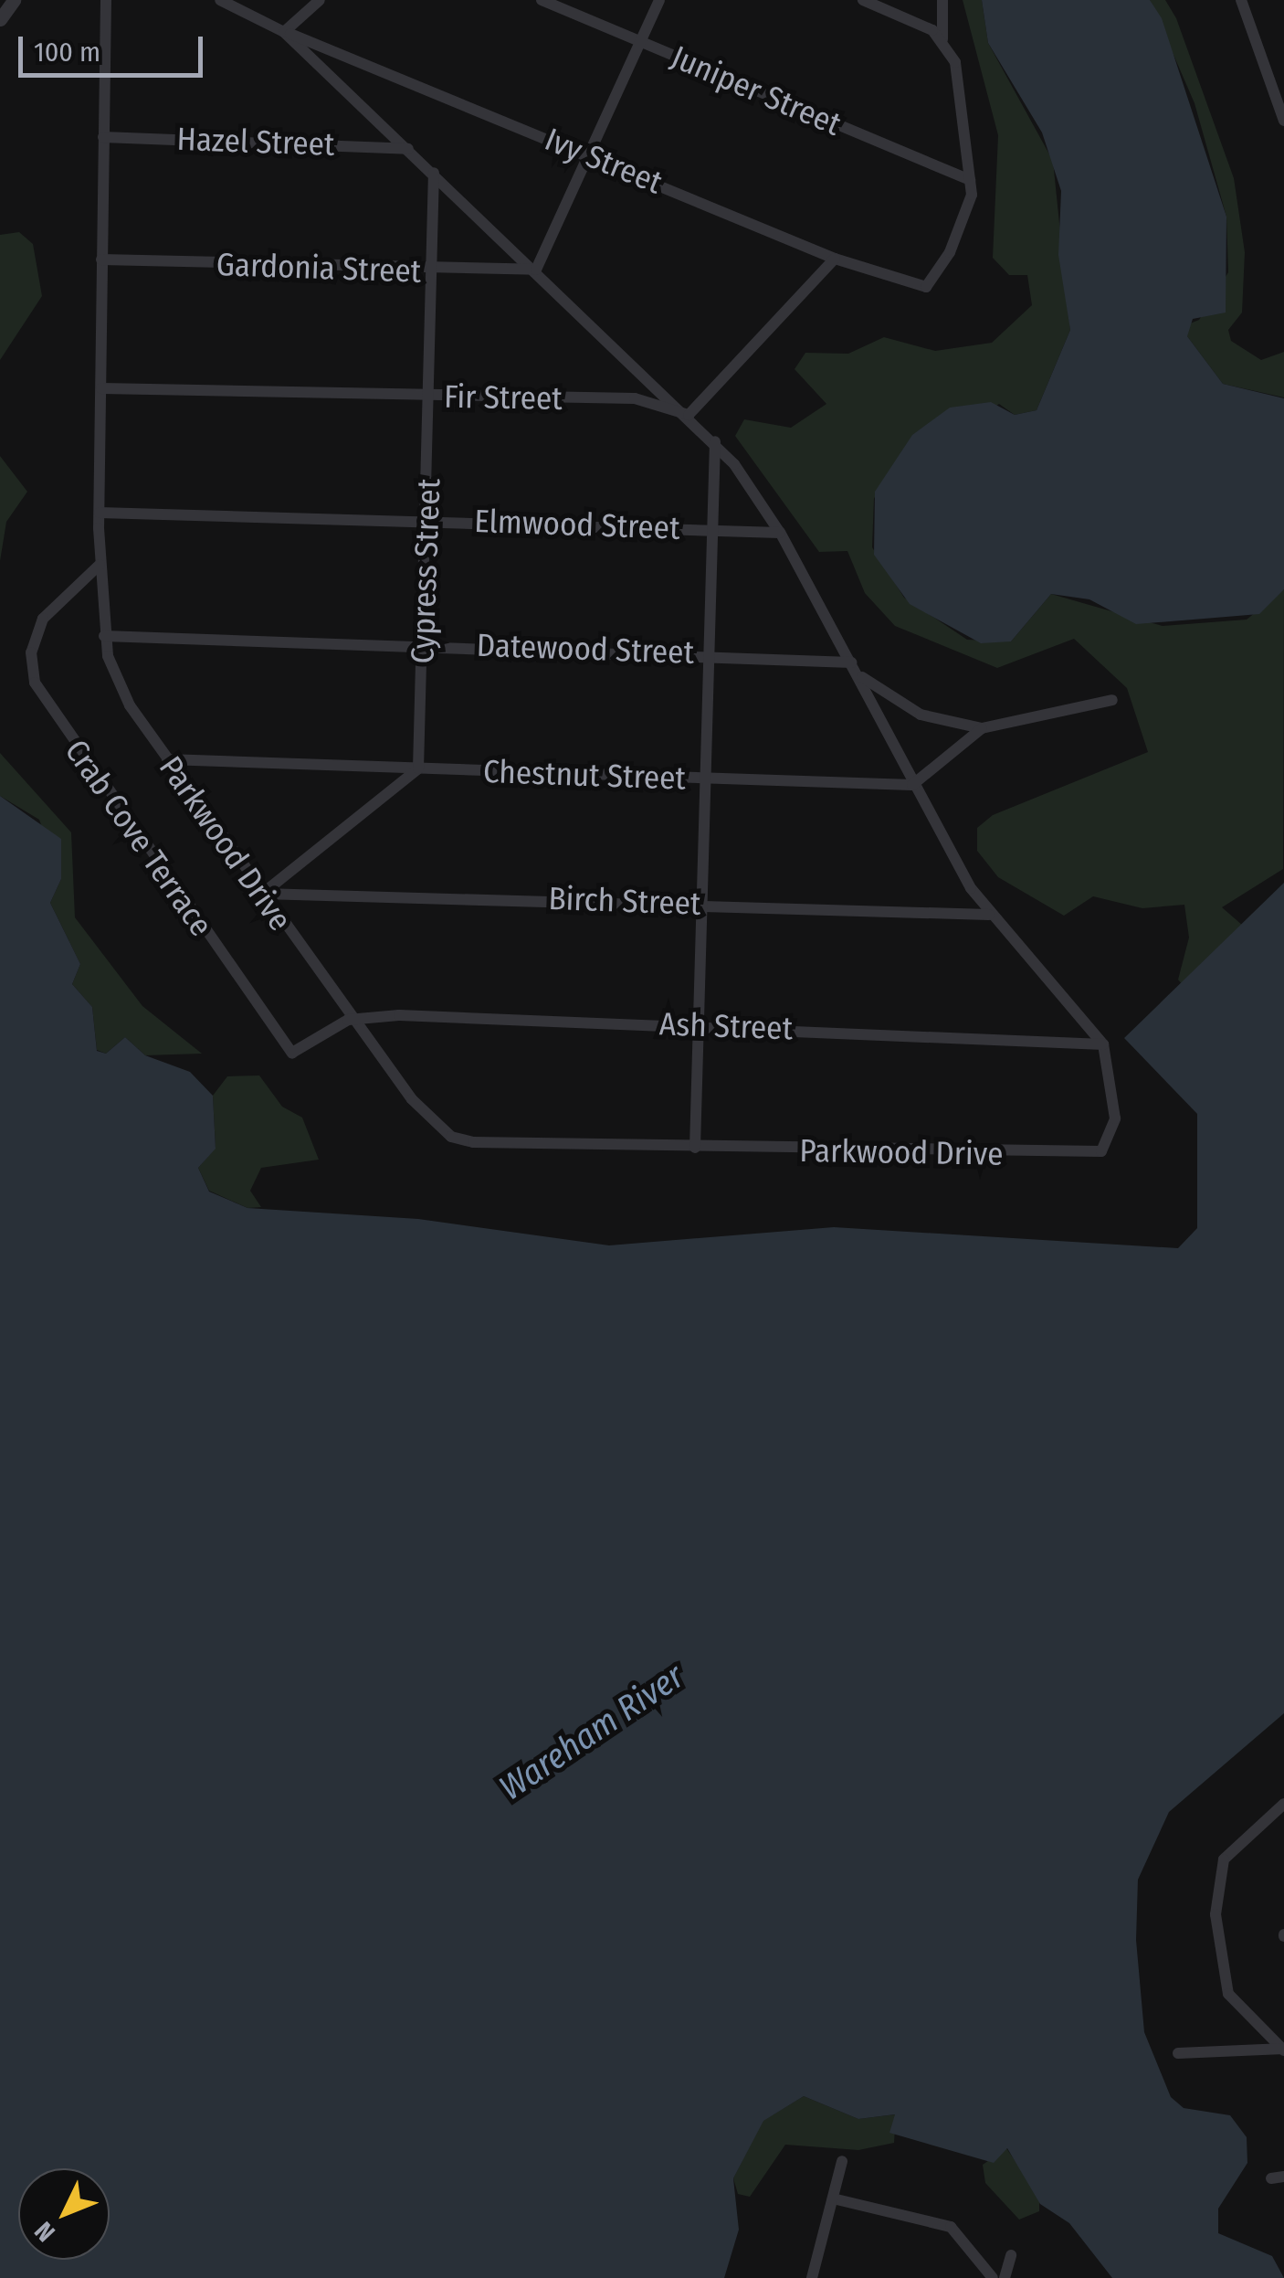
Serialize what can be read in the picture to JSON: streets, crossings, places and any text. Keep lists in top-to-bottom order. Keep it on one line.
{"streets":{"street":["Juniper Street","Hazel Street","Ivy Street","Gardonia Street","Fir Street","Elmwood Street","Cypress Street","Datewood Street","Chestnut Street","Crab Cove Terrace","Parkwood Drive","Birch Street","Ash Street"]},"crossings":[["Juniper Street","Ivy Street"],["Hazel Street","Parkwood Drive"],["Gardonia Street","Cypress Street"],["Gardonia Street","Parkwood Drive"],["Fir Street","Cypress Street"],["Fir Street","Parkwood Drive"],["Elmwood Street","Cypress Street"],["Elmwood Street","Parkwood Drive"],["Cypress Street","Datewood Street"],["Cypress Street","Chestnut Street"],["Datewood Street","Parkwood Drive"],["Chestnut Street","Parkwood Drive"],["Crab Cove Terrace","Parkwood Drive"],["Crab Cove Terrace","Ash Street"],["Parkwood Drive","Birch Street"],["Parkwood Drive","Ash Street"]],"water":["Wareham River"],"scale_bar":"100 m","north":"bottom left"}
